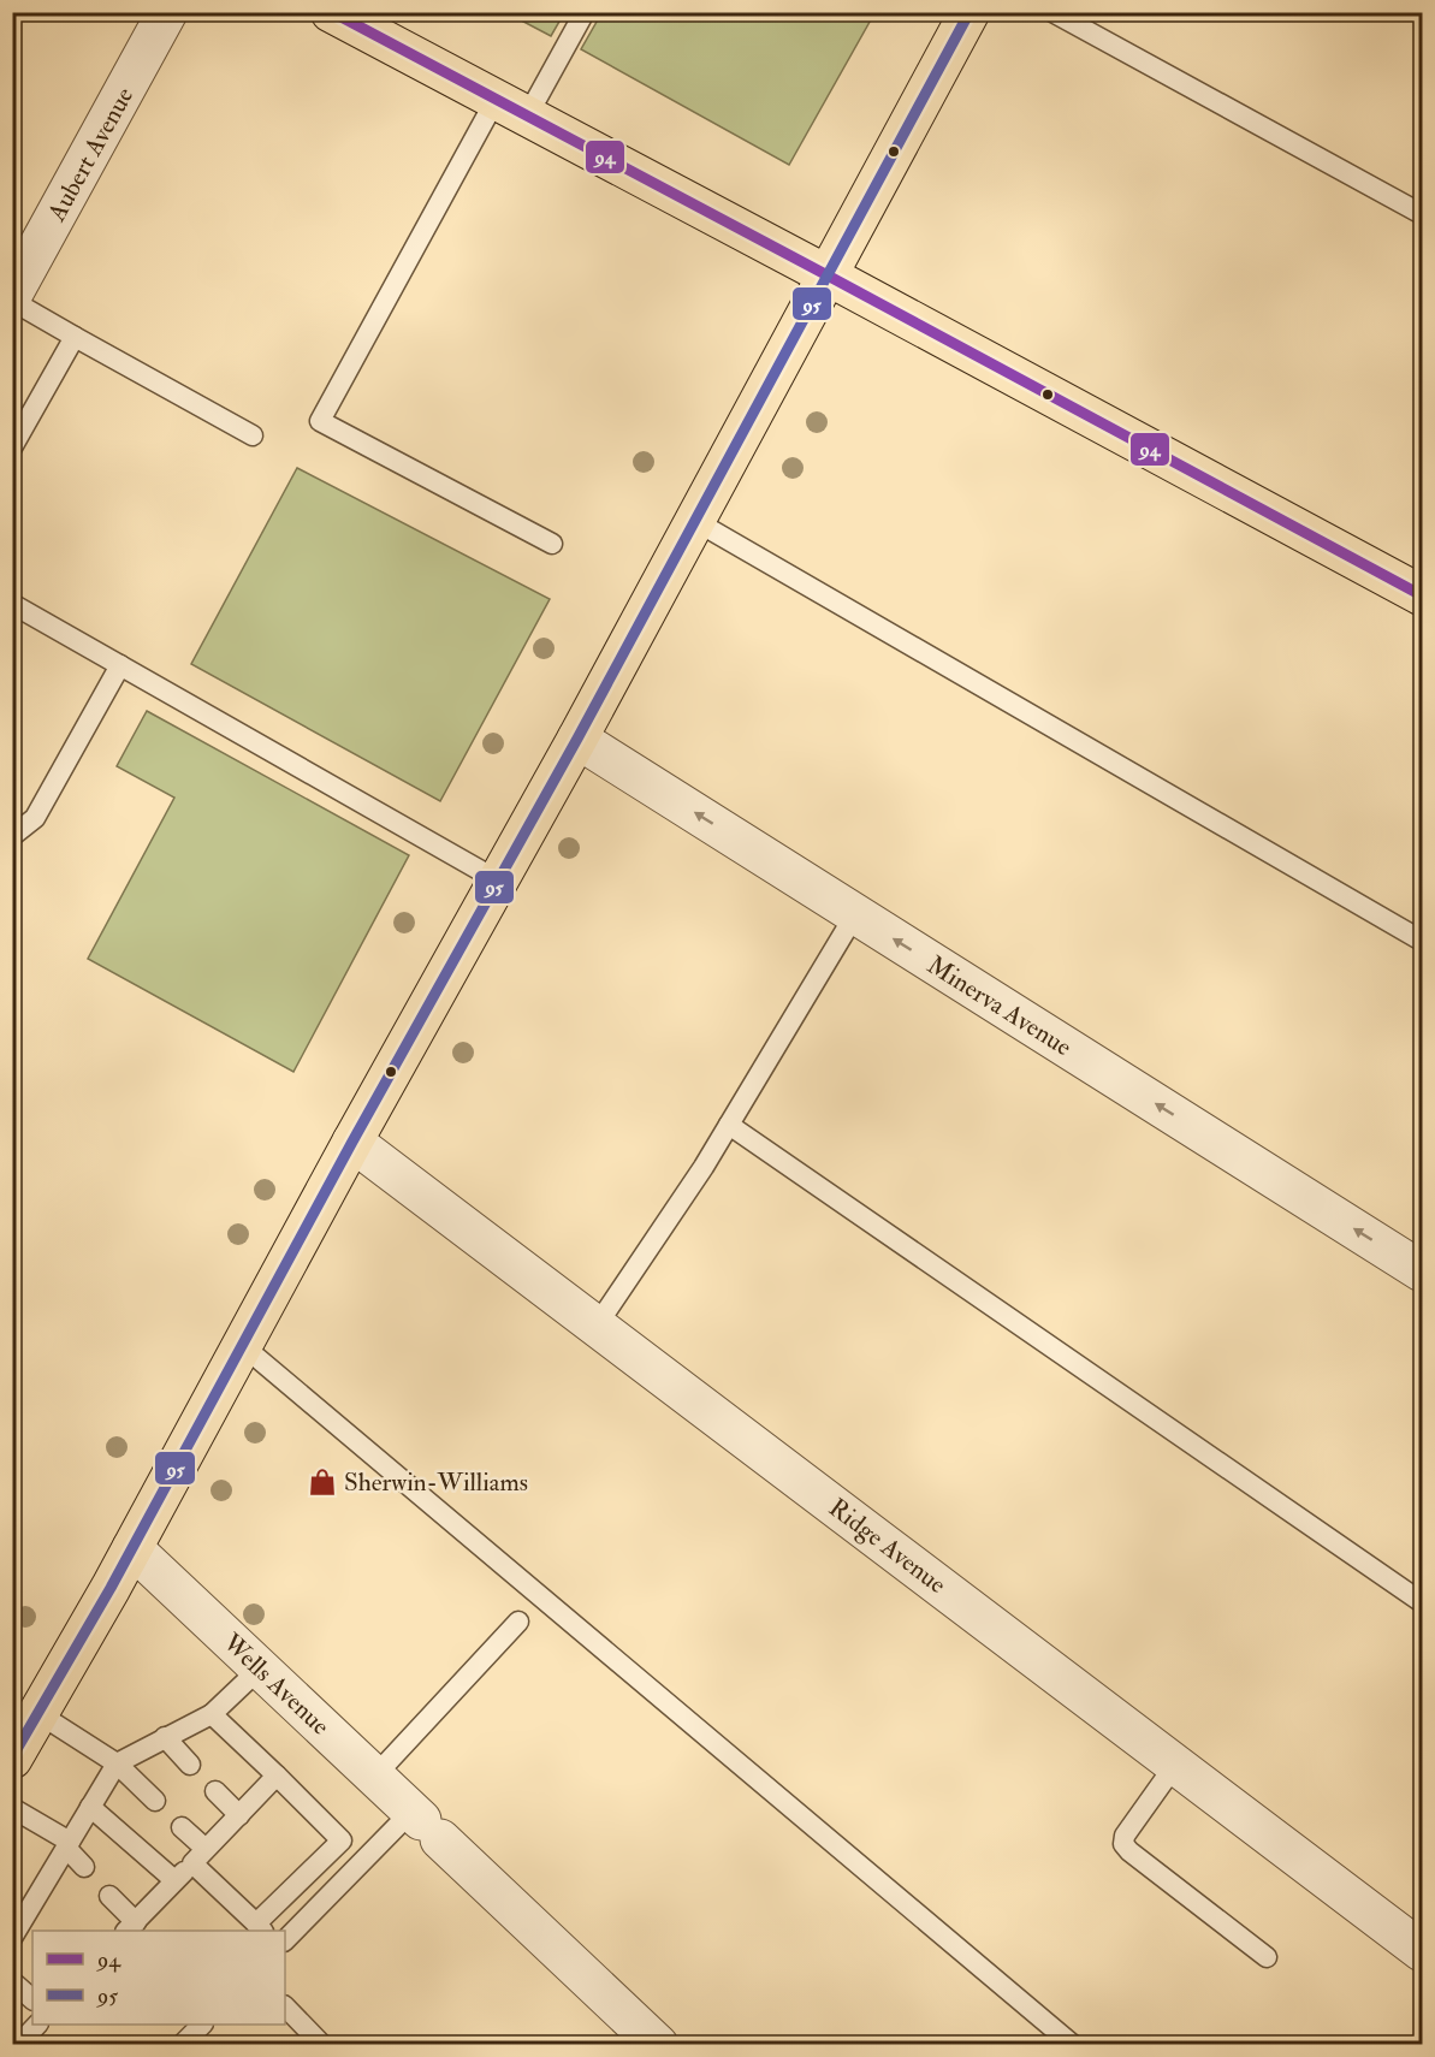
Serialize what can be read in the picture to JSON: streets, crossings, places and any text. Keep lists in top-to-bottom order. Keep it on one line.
{"streets":{"street":["Aubert Avenue","Minerva Avenue","Ridge Avenue","Wells Avenue"]},"one_way":["Minerva Avenue"],"places":{"shop":["Sherwin-Williams"]},"lines":["transit line 94","transit line 95"],"legend":["94","95"]}
